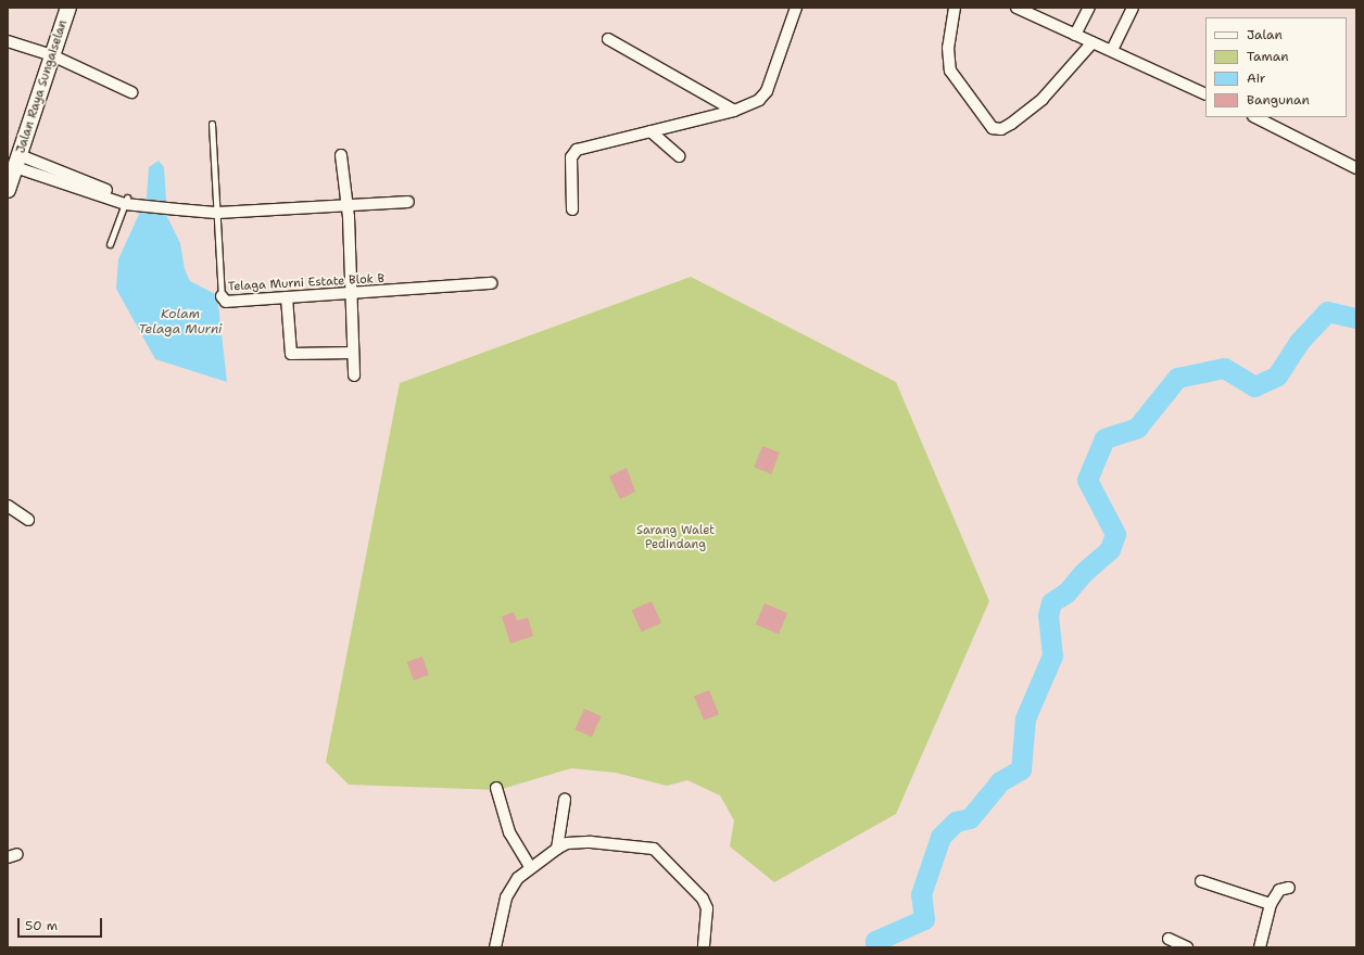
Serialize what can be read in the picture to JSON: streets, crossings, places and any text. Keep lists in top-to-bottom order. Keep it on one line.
{"streets":{"main road":["Jalan Raya Sungaiselan"],"street":["Telaga Murni Estate Blok B"]},"water":["Kolam Telaga Murni"],"parks":["Sarang Walet Pedindang"],"legend":["Jalan","Taman","Air","Bangunan"],"scale_bar":"50 m"}
